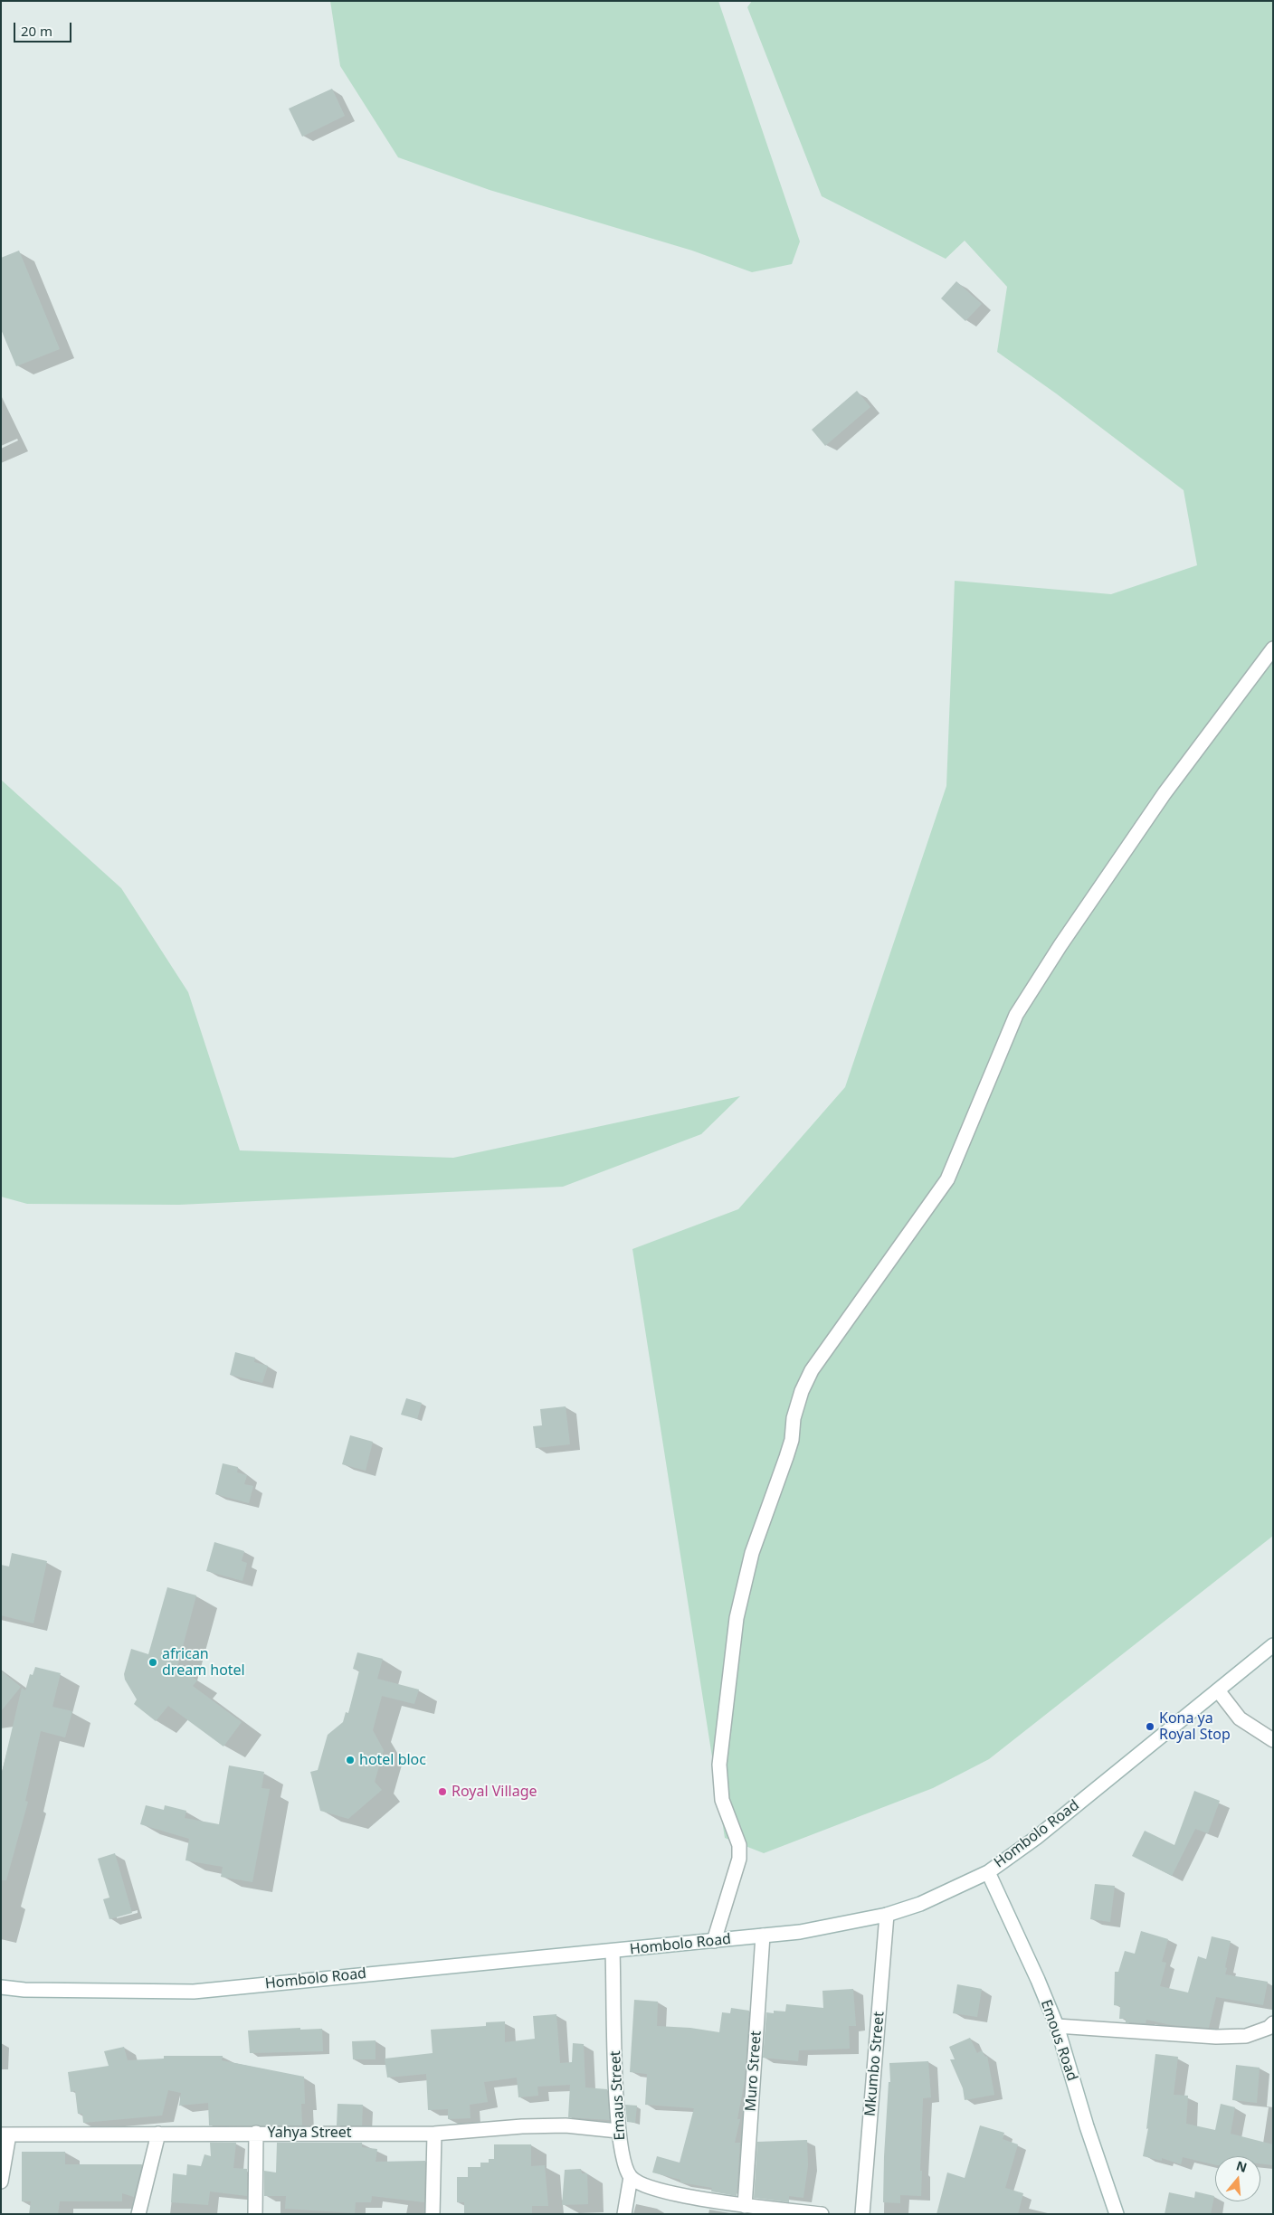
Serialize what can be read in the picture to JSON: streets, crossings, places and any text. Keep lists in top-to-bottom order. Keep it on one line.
{"streets":{"street":["Hombolo Road","Emous Road","Mkumbo Street","Muro Street","Emaus Street","Yahya Street"]},"crossings":[["Hombolo Road","Emous Road"],["Hombolo Road","Mkumbo Street"],["Hombolo Road","Muro Street"],["Hombolo Road","Emaus Street"],["Emaus Street","Yahya Street"]],"places":["african dream hotel","Kona ya Royal Stop","hotel bloc","Royal Village"],"scale_bar":"20 m","north":"top"}
